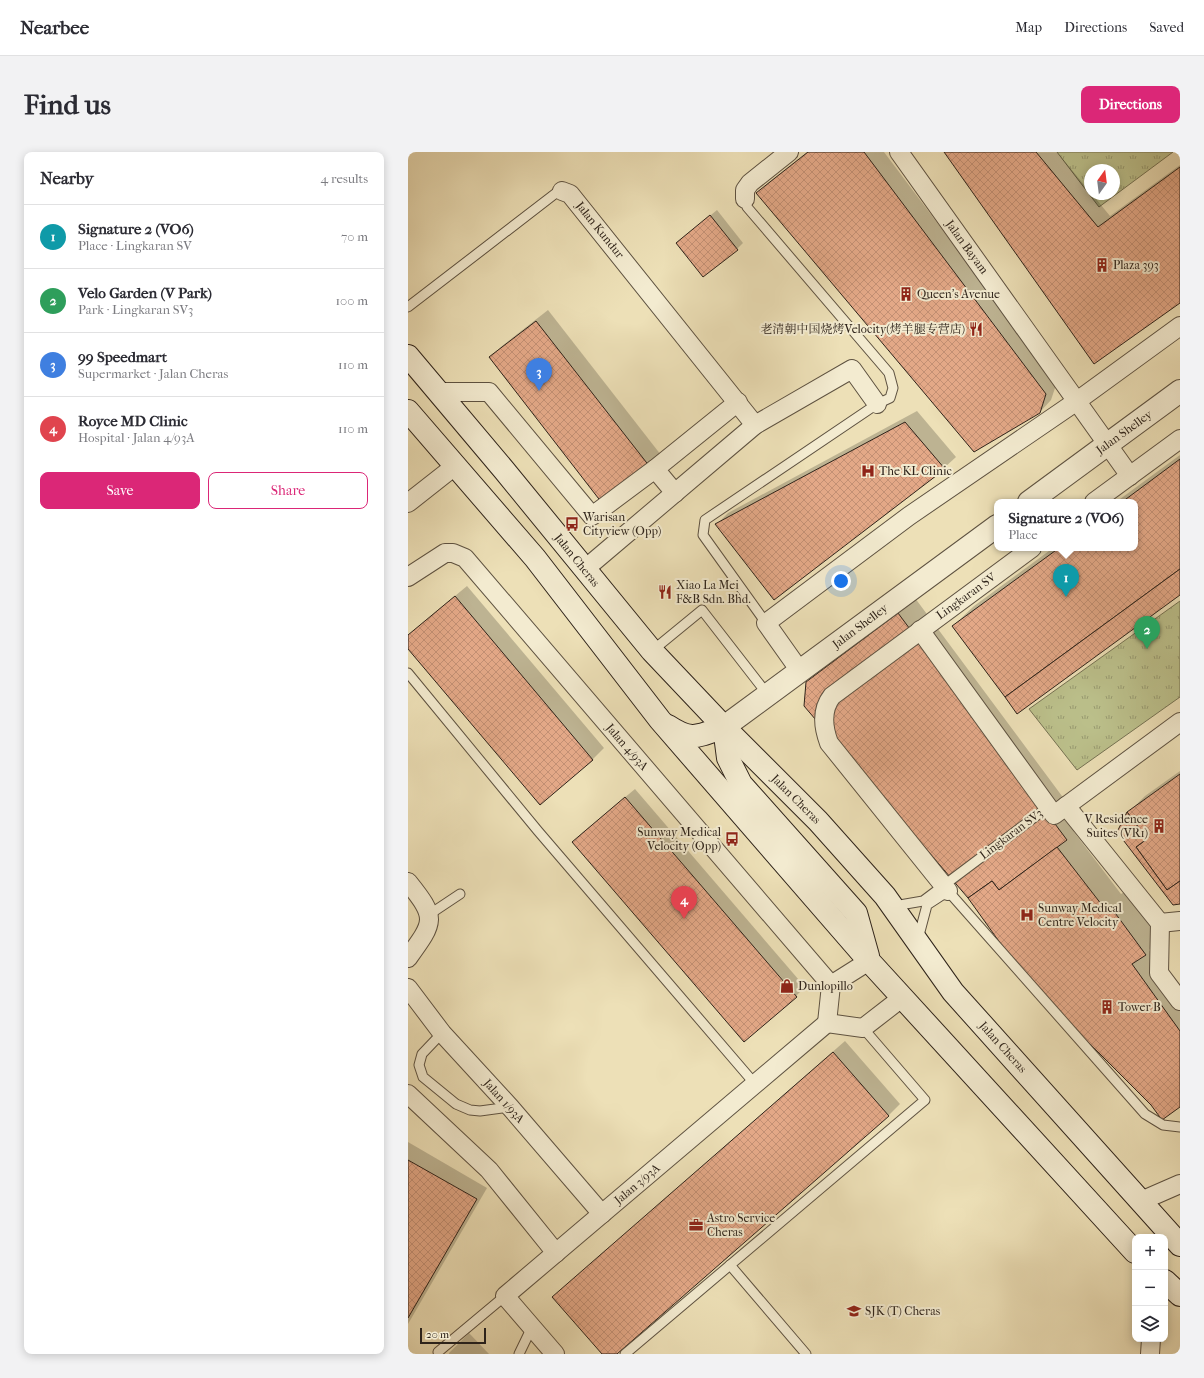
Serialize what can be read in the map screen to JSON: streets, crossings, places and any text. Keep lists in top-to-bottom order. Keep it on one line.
{"streets":{"main road":["Jalan Shelley","Jalan Cheras"],"street":["Jalan Kundur","Jalan Bayam","Lingkaran SV","Jalan 4/93A","Lingkaran SV3","Jalan 1/93A","Jalan 3/93A"]},"crossings":[["Jalan Bayam","Jalan Shelley"],["Jalan Shelley","Jalan Cheras"],["Jalan Cheras","Lingkaran SV3"],["Lingkaran SV","Lingkaran SV3"],["Jalan 1/93A","Jalan 3/93A"]],"places":{"building":["Plaza 393","Queen's Avenue","V Residence Suites (VR1)","Tower B"],"restaurant":["老清朝中国烧烤Velocity(烤羊腿专营店)","Xiao La Mei F&B Sdn. Bhd."],"hospital":["The KL Clinic","Sunway Medical Centre Velocity"],"bus stop":["Warisan Cityview (Opp)","Sunway Medical Velocity (Opp)"],"shop":["Dunlopillo"],"office":["Astro Service Cheras"],"school or university":["SJK (T) Cheras"]},"scale_bar":"20 m","north":"top","page":{"header":"Nearbee","nav":["Map","Directions","Saved"],"buttons":["Directions",["Save","Share"]],"title":"Find us","heading":["Nearby","4 results"],"list":[{"mark":"1","name":"Signature 2 (VO6)","note":"Place · Lingkaran SV","value":"70 m"},{"mark":"2","name":"Velo Garden (V Park)","note":"Park · Lingkaran SV3","value":"100 m"},{"mark":"3","name":"99 Speedmart","note":"Supermarket · Jalan Cheras","value":"110 m"},{"mark":"4","name":"Royce MD Clinic","note":"Hospital · Jalan 4/93A","value":"110 m"}],"pins":["3","1","2","4"],"popup":["Signature 2 (VO6)","Place"],"map_buttons":["+","−"],"scale":"20 m"}}
